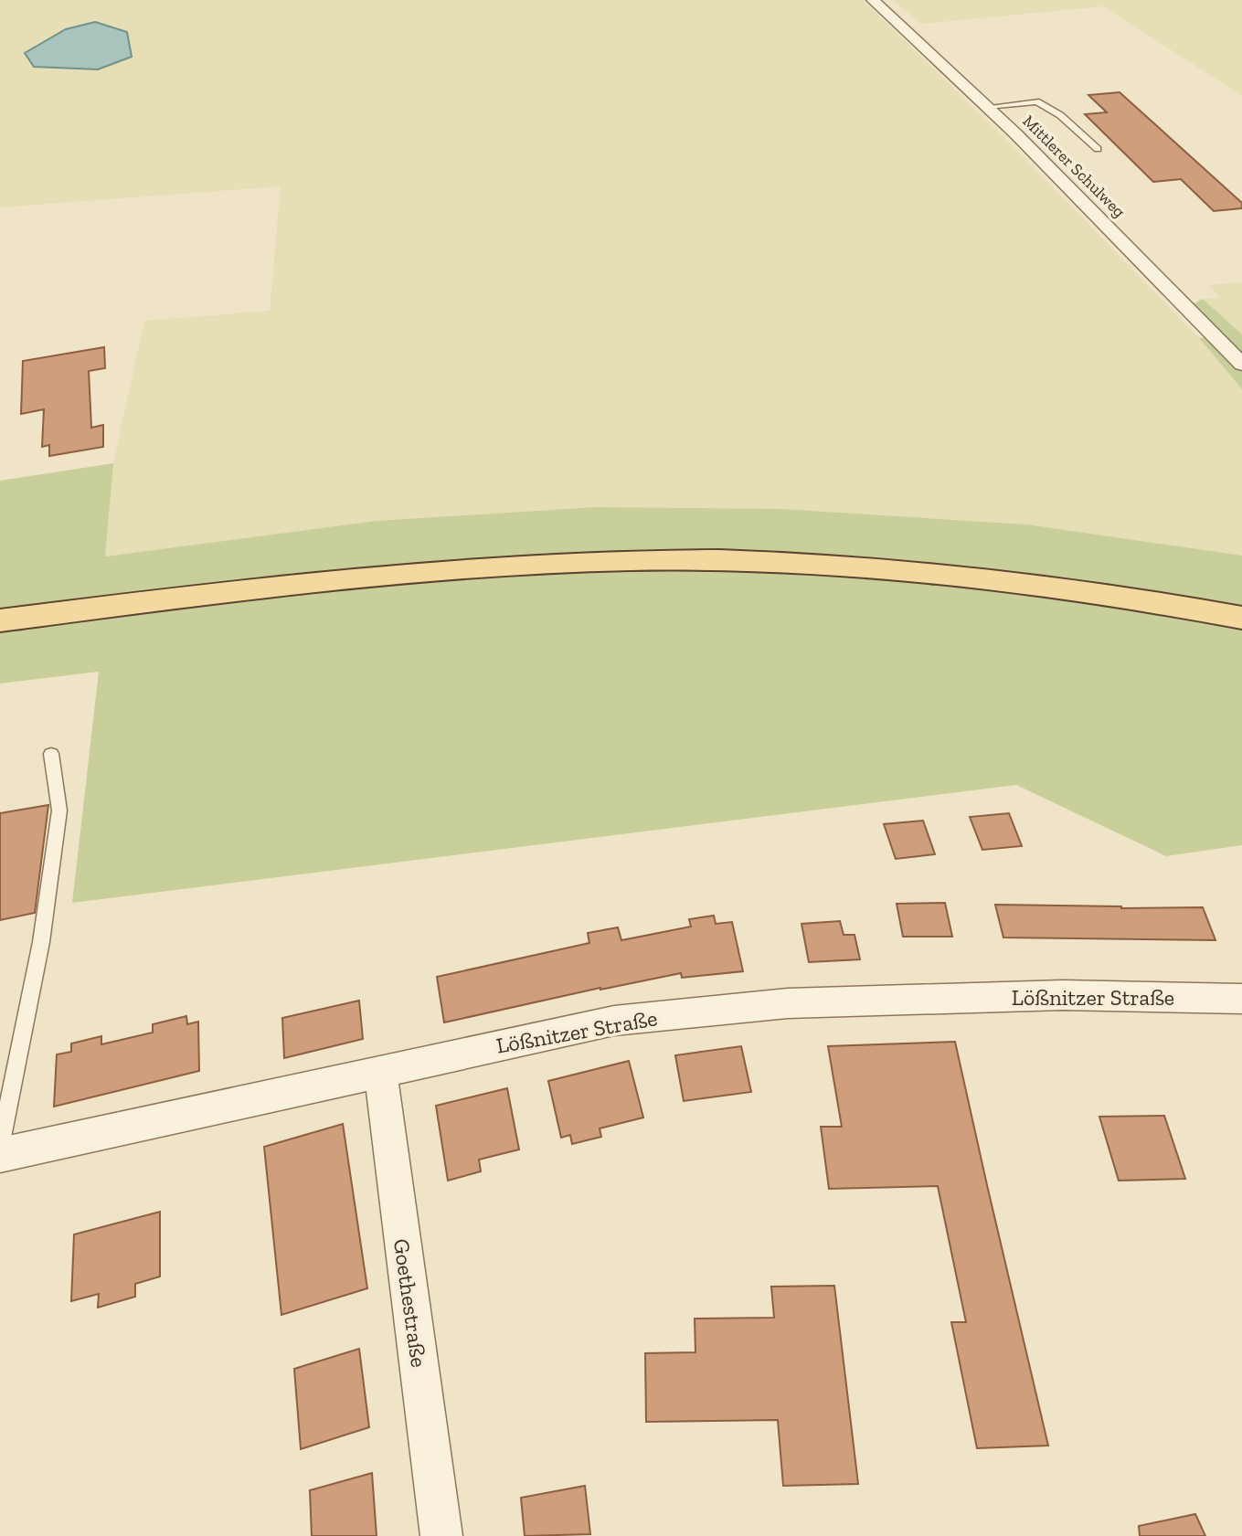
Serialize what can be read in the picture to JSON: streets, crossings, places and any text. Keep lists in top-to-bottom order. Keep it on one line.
{"streets":{"street":["Mittlerer Schulweg","Lößnitzer Straße","Goethestraße"]},"crossings":[["Lößnitzer Straße","Goethestraße"]]}
